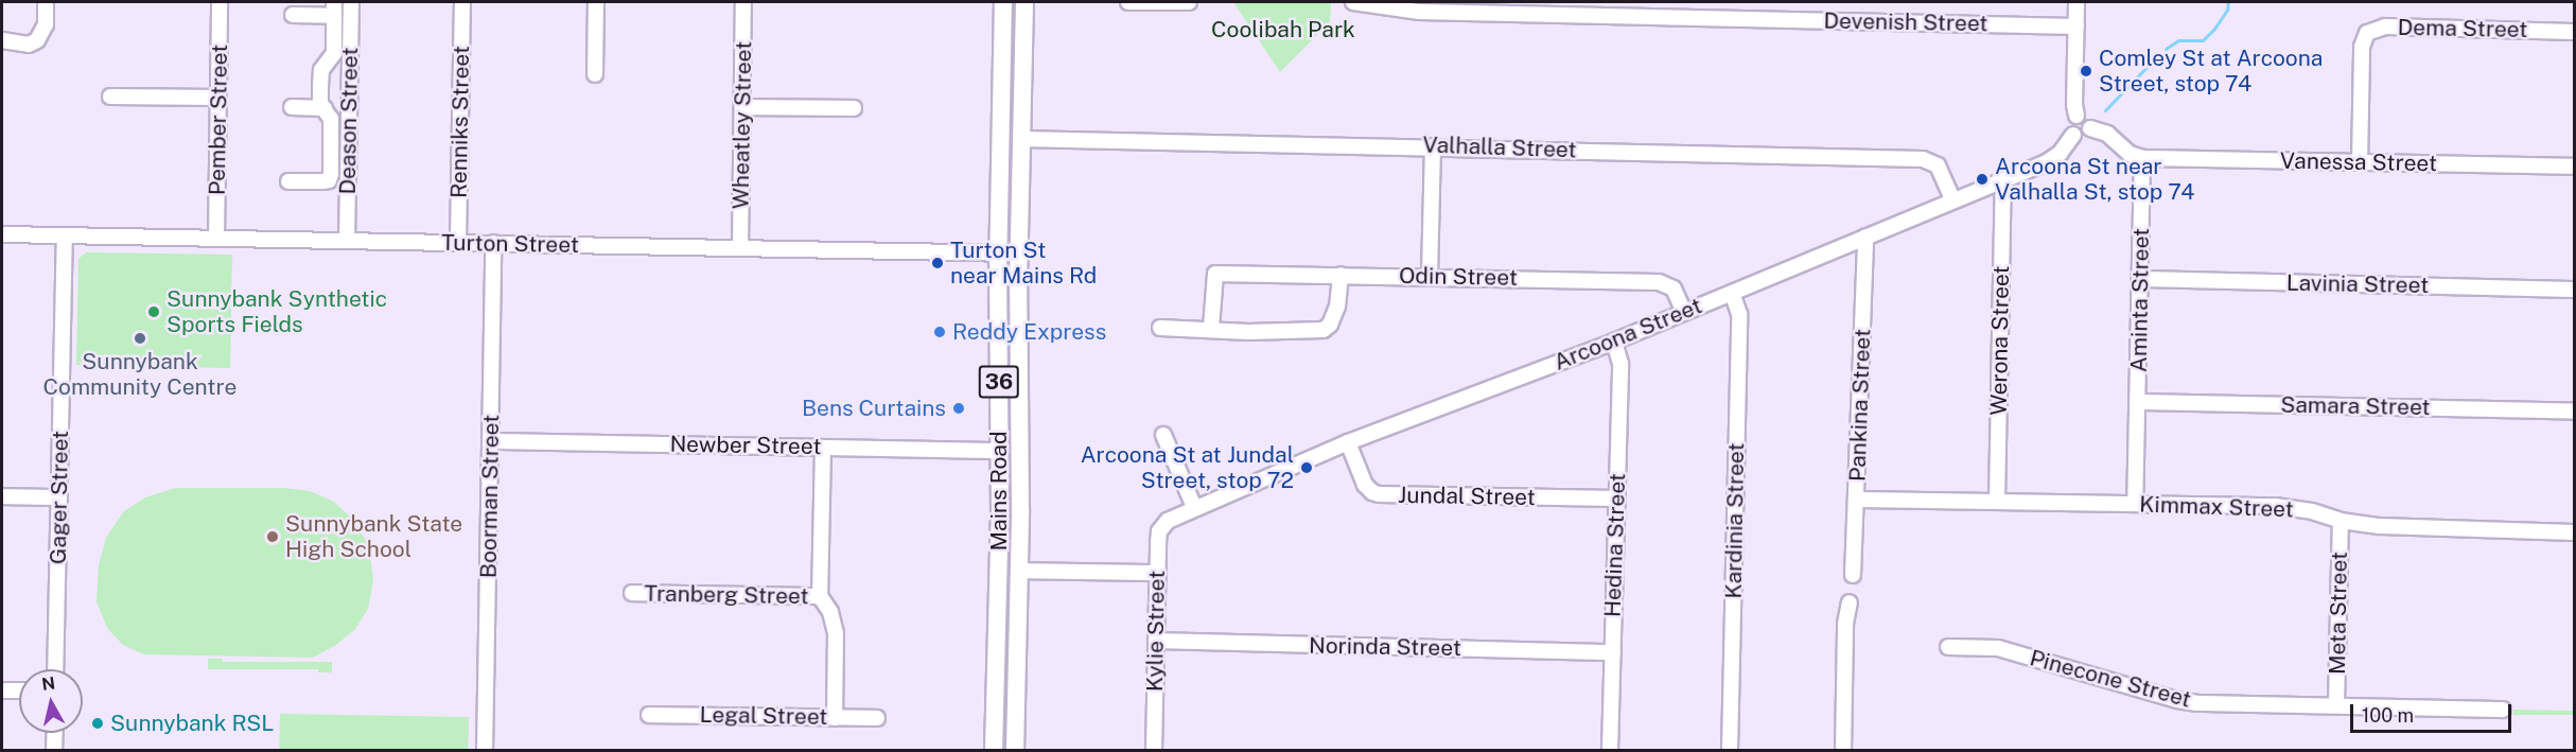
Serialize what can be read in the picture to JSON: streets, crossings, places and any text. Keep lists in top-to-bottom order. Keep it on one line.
{"streets":{"main road":["36","Mains Road"],"street":["Devenish Street","Dema Street","Pember Street","Deason Street","Renniks Street","Wheatley Street","Valhalla Street","Vanessa Street","Turton Street","Odin Street","Lavinia Street","Aminta Street","Arcoona Street","Werona Street","Pankina Street","Samara Street","Newber Street","Boorman Street","Jundal Street","Gager Street","Kimmax Street","Kardinia Street","Hedina Street","Tranberg Street","Meta Street","Kylie Street","Norinda Street","Pinecone Street","Legal Street"]},"crossings":[["Dema Street","Vanessa Street"],["Pember Street","Turton Street"],["Deason Street","Turton Street"],["Renniks Street","Turton Street"],["Wheatley Street","Turton Street"],["Valhalla Street","Arcoona Street"],["Valhalla Street","Mains Road"],["Vanessa Street","Aminta Street"],["Turton Street","Mains Road"],["Turton Street","Boorman Street"],["Turton Street","Gager Street"],["Odin Street","Arcoona Street"],["Lavinia Street","Aminta Street"],["Aminta Street","Samara Street"],["Aminta Street","Kimmax Street"],["Arcoona Street","Werona Street"],["Arcoona Street","Pankina Street"],["Arcoona Street","Jundal Street"],["Arcoona Street","Kardinia Street"],["Arcoona Street","Hedina Street"],["Arcoona Street","Kylie Street"],["Werona Street","Kimmax Street"],["Pankina Street","Kimmax Street"],["Newber Street","Mains Road"],["Newber Street","Boorman Street"],["Jundal Street","Hedina Street"],["Kimmax Street","Meta Street"],["Hedina Street","Norinda Street"],["Meta Street","Pinecone Street"],["Kylie Street","Norinda Street"]],"parks":["Coolibah Park"],"places":["Comley St at Arcoona Street, stop 74","Arcoona St near Valhalla St, stop 74","Turton St near Mains Rd","Sunnybank Synthetic Sports Fields","Reddy Express","Sunnybank Community Centre","Bens Curtains","Arcoona St at Jundal Street, stop 72","Sunnybank State High School","Sunnybank RSL"],"scale_bar":"100 m","north":"top"}
